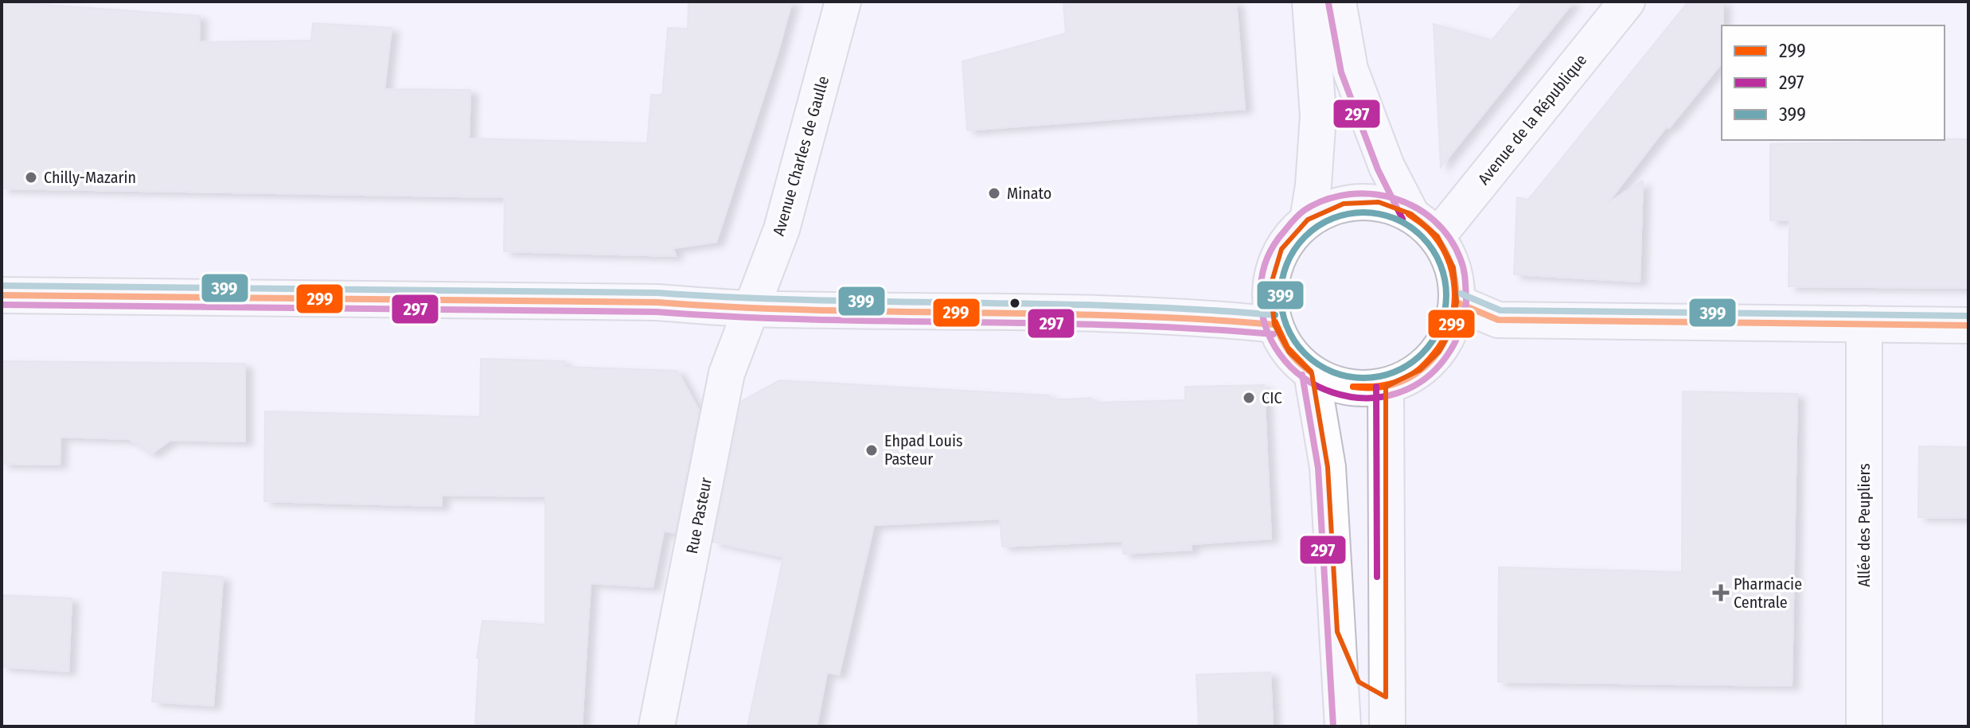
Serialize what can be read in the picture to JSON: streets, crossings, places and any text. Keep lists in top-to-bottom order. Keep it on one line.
{"streets":{"street":["Avenue de la République","Avenue Charles de Gaulle","Rue Pasteur","Allée des Peupliers"]},"crossings":[["Avenue Charles de Gaulle","Rue Pasteur"]],"places":{"other":["Chilly-Mazarin","Minato","CIC","Ehpad Louis Pasteur"],"health":["Pharmacie Centrale"]},"lines":["transit line 297","transit line 399","transit line 299"],"legend":["299","297","399"]}
